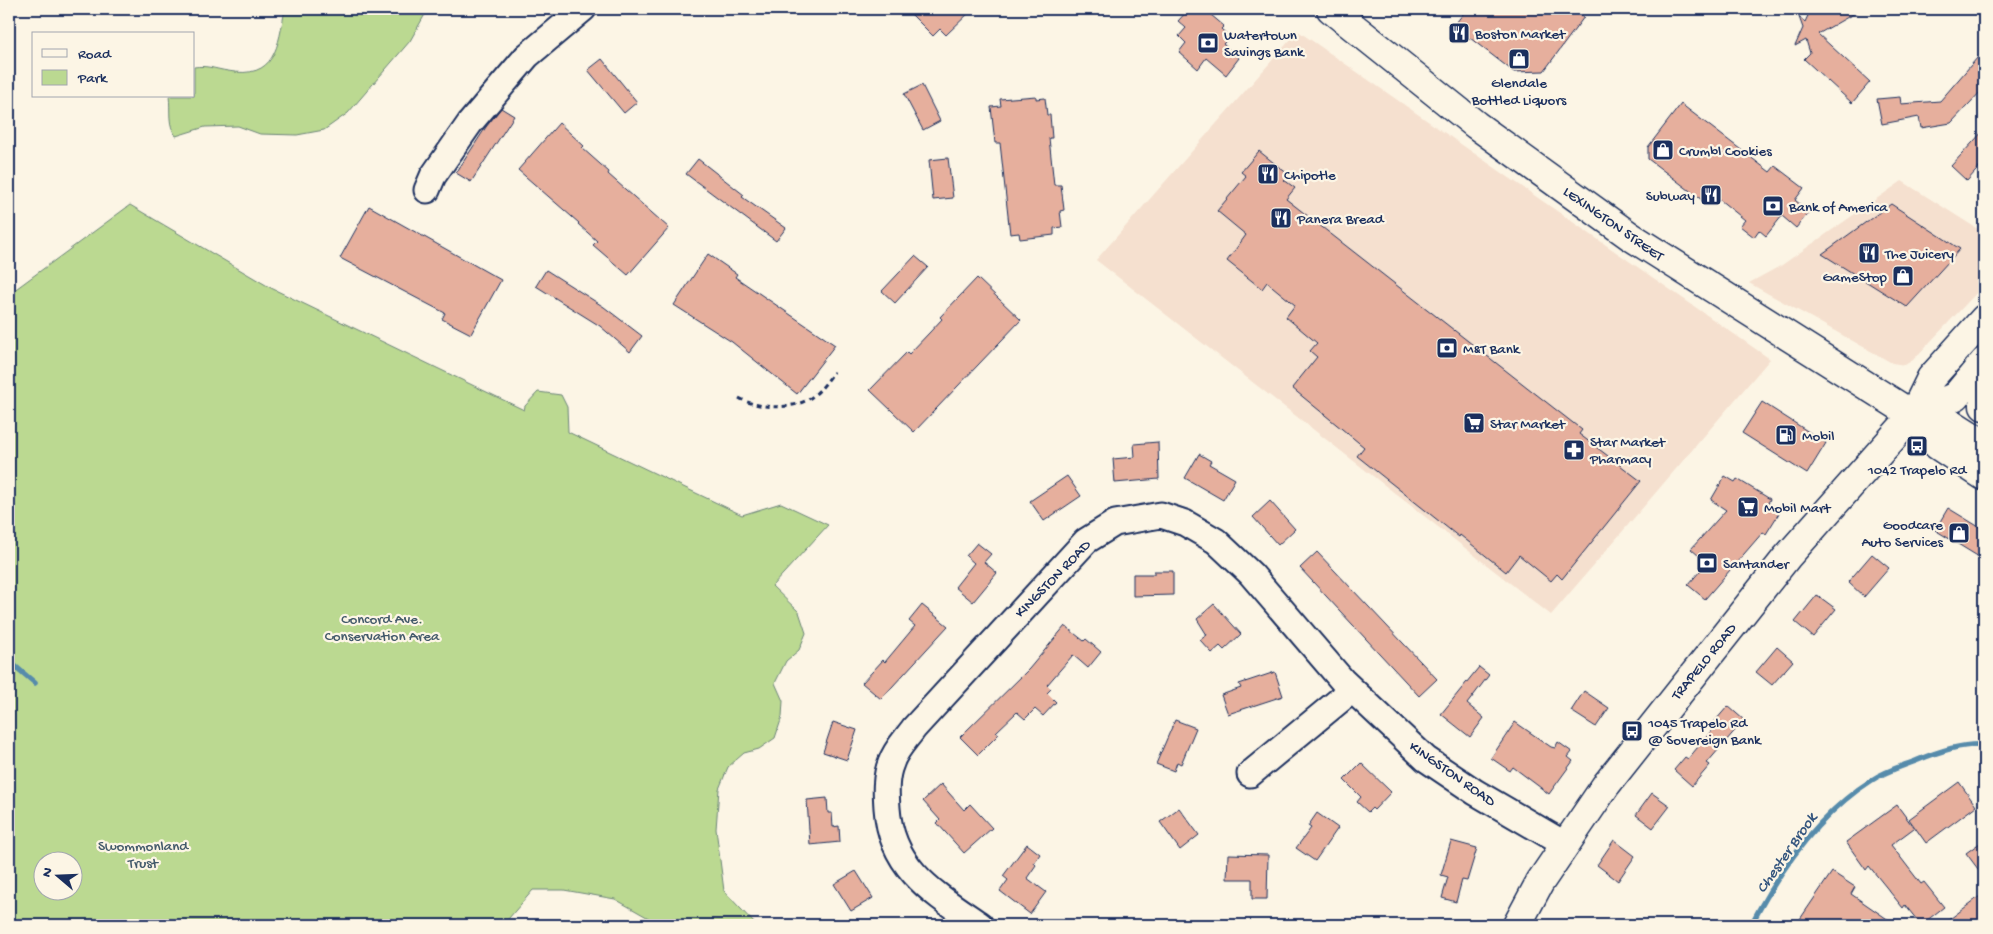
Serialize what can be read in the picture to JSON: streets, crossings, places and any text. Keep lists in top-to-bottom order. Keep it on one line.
{"streets":{"main road":["LEXINGTON STREET","TRAPELO ROAD"],"street":["KINGSTON ROAD"]},"crossings":[["LEXINGTON STREET","TRAPELO ROAD"],["KINGSTON ROAD","TRAPELO ROAD"]],"water":["Chester Brook"],"parks":["Concord Ave. Conservation Area","Swommonland Trust"],"places":{"restaurant":["Boston Market","Chipotle","Subway","Panera Bread","The Juicery"],"bank":["Watertown Savings Bank","Bank of America","M&T Bank","Santander"],"shop":["Glendale Bottled Liquors","Crumbl Cookies","GameStop","Goodcare Auto Services"],"supermarket":["Star Market","Mobil Mart"],"fuel station":["Mobil"],"bus stop":["1042 Trapelo Rd","1045 Trapelo Rd @ Sovereign Bank"],"pharmacy":["Star Market Pharmacy"]},"legend":["Road","Park"],"north":"left"}
